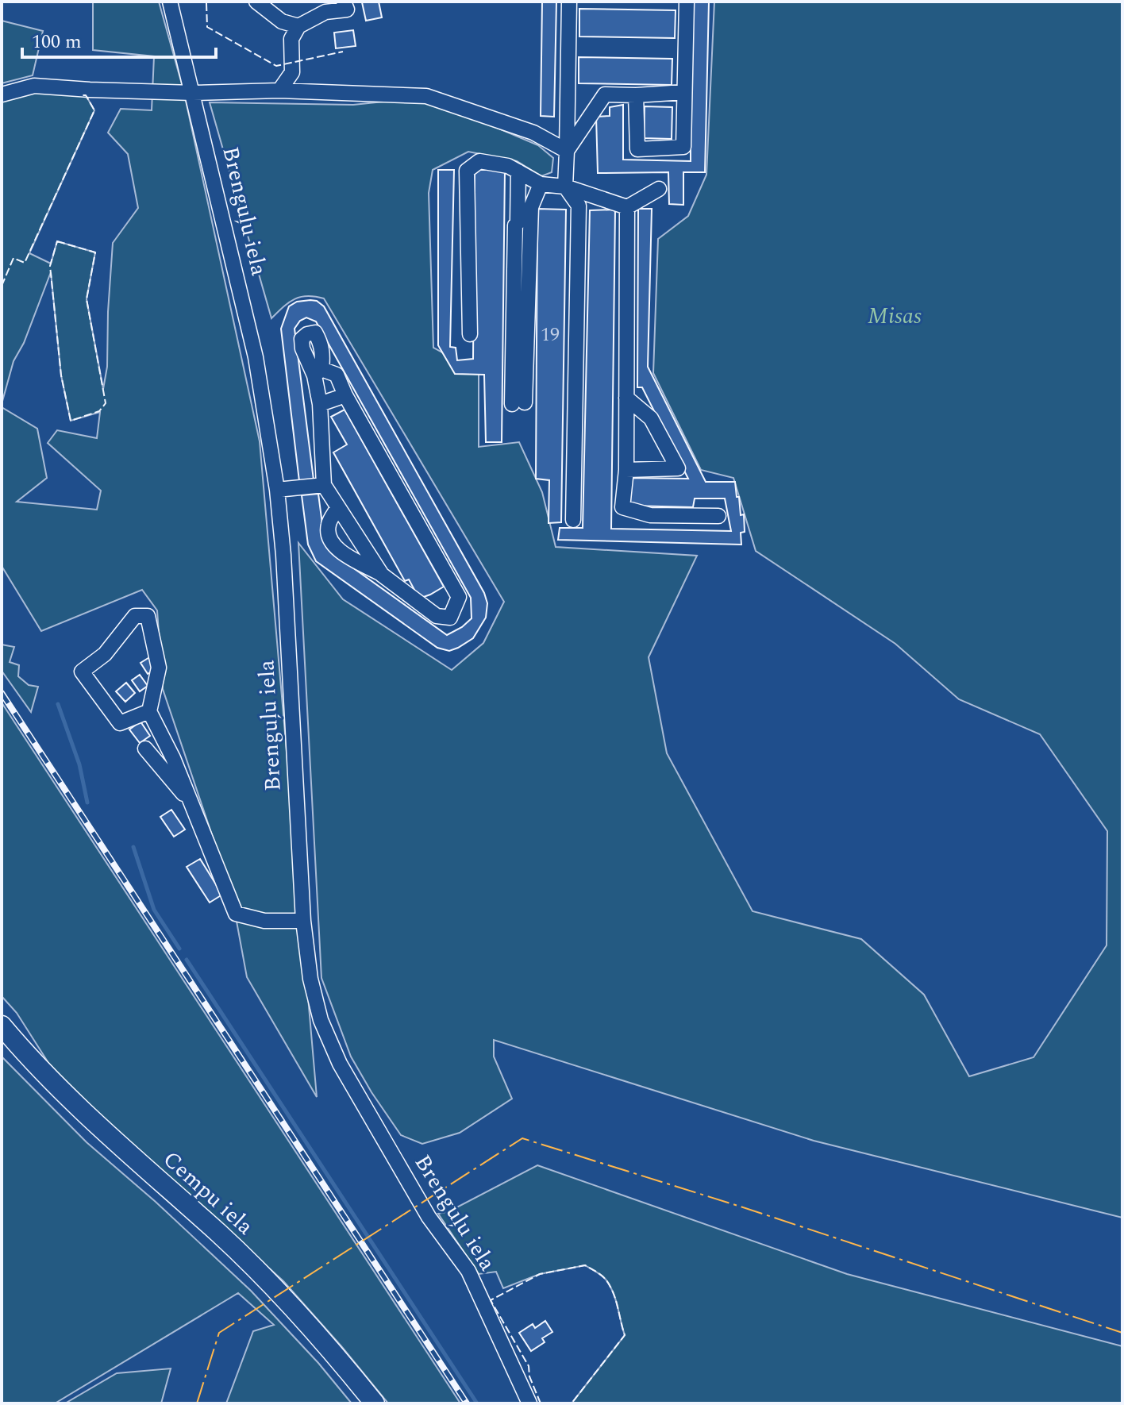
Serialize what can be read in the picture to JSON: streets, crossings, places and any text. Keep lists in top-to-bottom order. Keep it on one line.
{"streets":{"main road":["Cempu iela"],"street":["Brenguļu iela"]},"parks":["Misas"],"house_numbers":["19"],"scale_bar":"100 m"}
